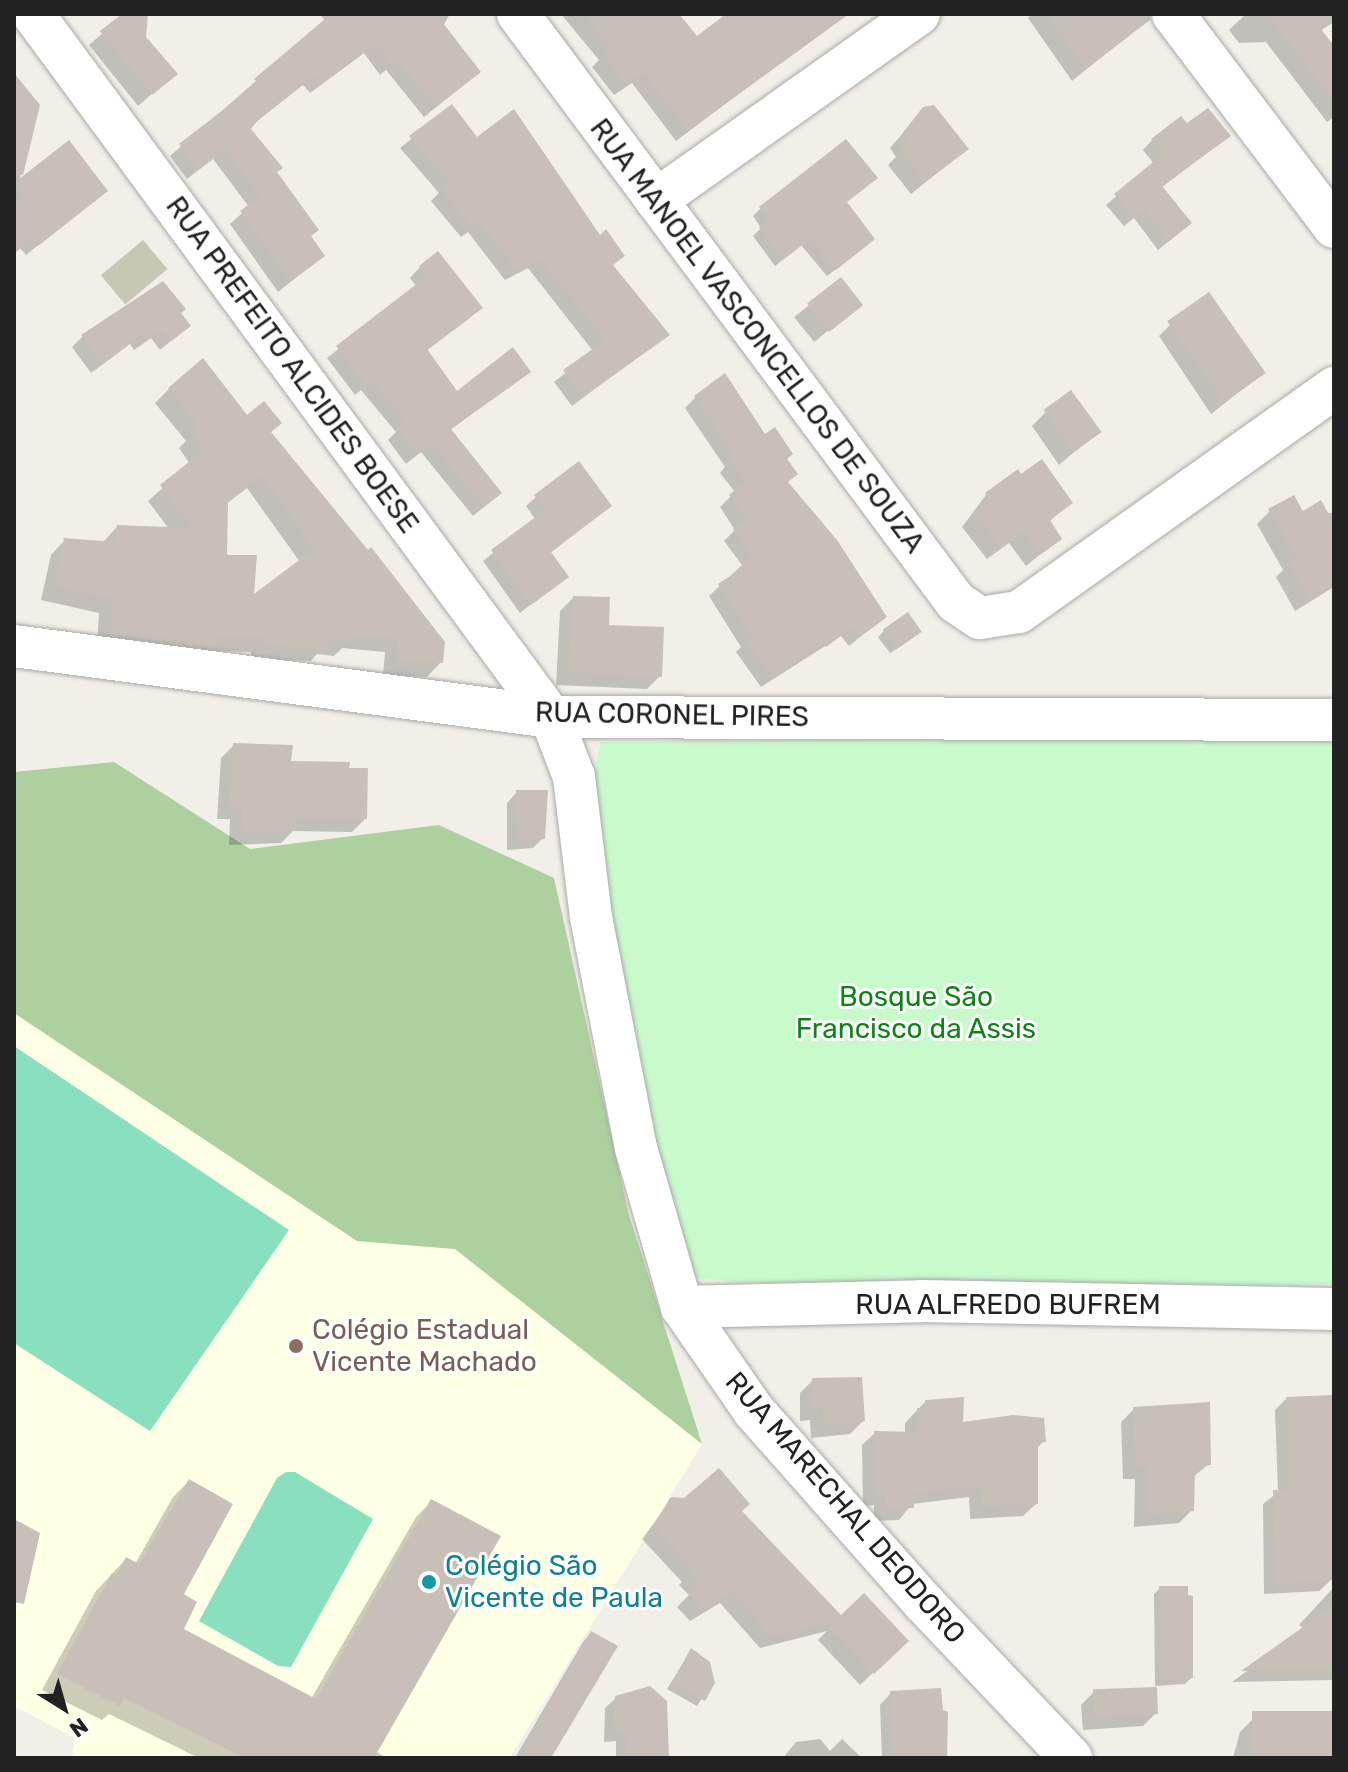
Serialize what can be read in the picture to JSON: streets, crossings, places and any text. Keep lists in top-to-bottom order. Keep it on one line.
{"streets":{"street":["RUA MANOEL VASCONCELLOS DE SOUZA","RUA PREFEITO ALCIDES BOESE","RUA CORONEL PIRES","RUA ALFREDO BUFREM","RUA MARECHAL DEODORO"]},"crossings":[["RUA PREFEITO ALCIDES BOESE","RUA CORONEL PIRES"],["RUA PREFEITO ALCIDES BOESE","RUA MARECHAL DEODORO"],["RUA CORONEL PIRES","RUA MARECHAL DEODORO"],["RUA ALFREDO BUFREM","RUA MARECHAL DEODORO"]],"parks":["Bosque São Francisco da Assis"],"places":["Colégio Estadual Vicente Machado","Colégio São Vicente de Paula"],"north":"bottom right"}
